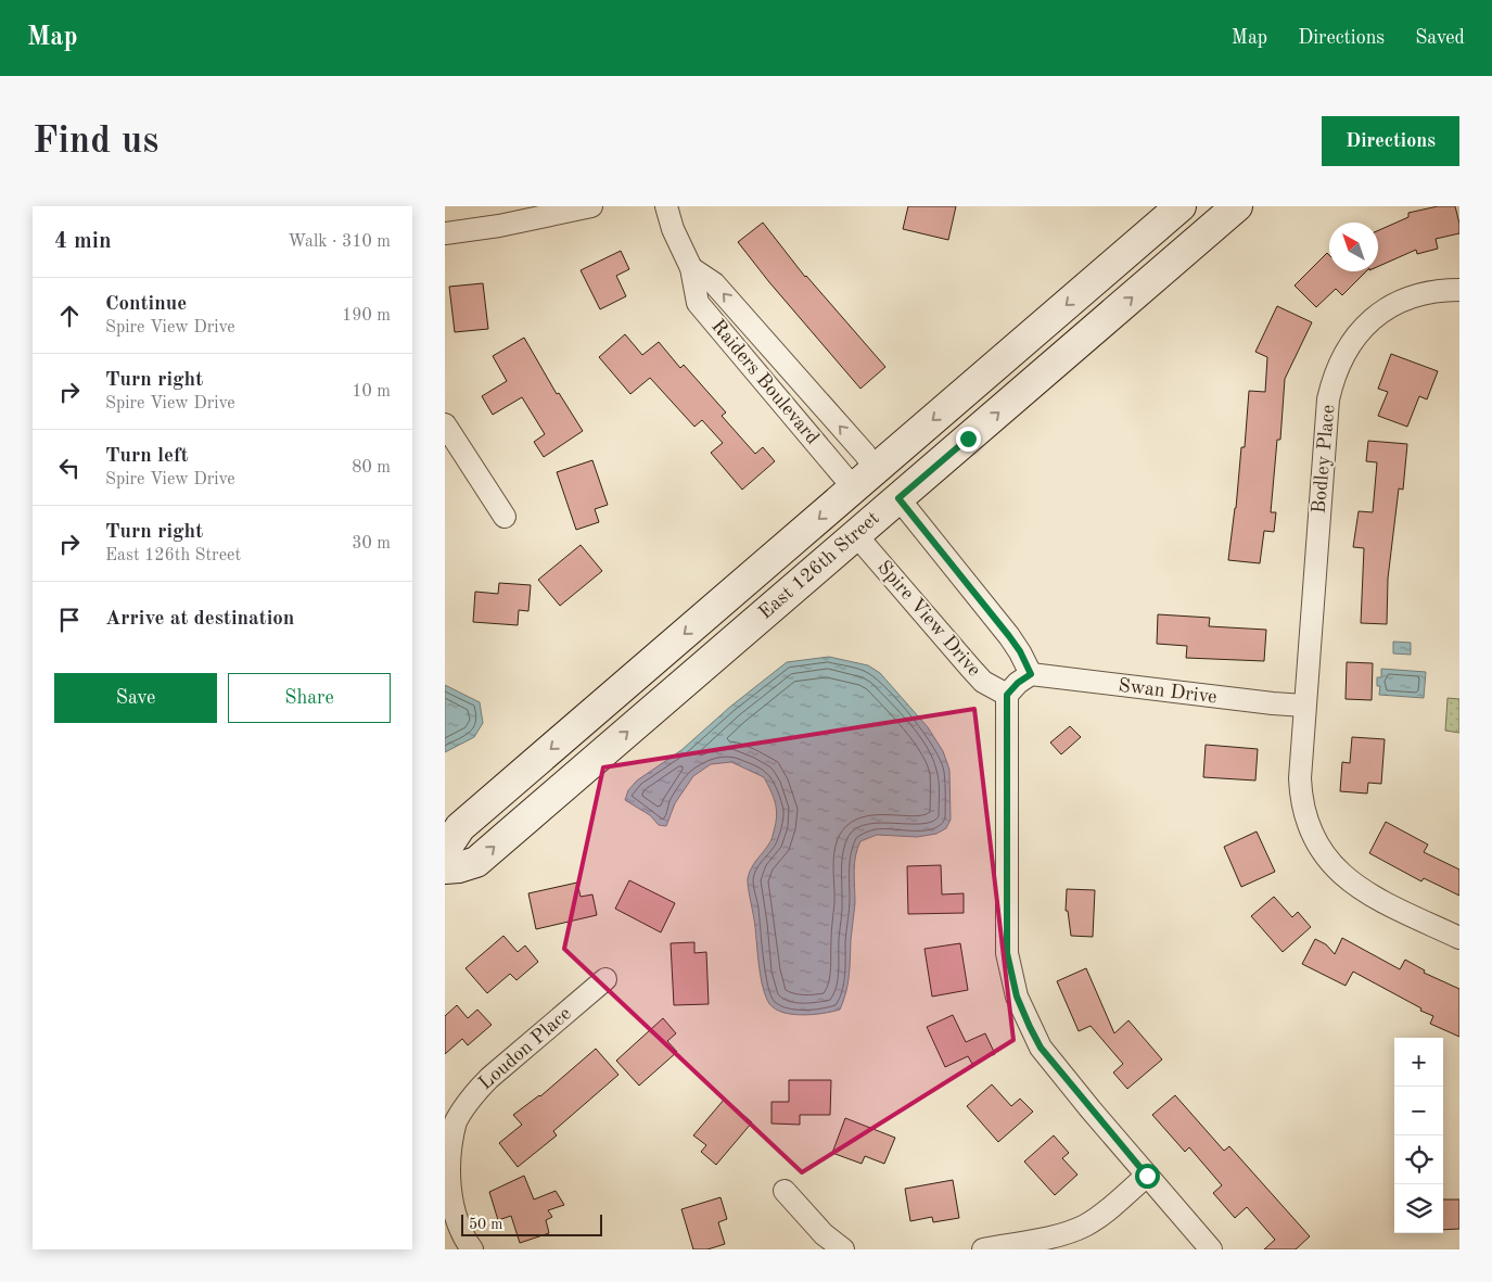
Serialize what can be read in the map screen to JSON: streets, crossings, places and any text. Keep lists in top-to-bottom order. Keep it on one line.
{"streets":{"main road":["East 126th Street"],"street":["Raiders Boulevard","Bodley Place","Spire View Drive","Swan Drive","Loudon Place"]},"crossings":[["Raiders Boulevard","East 126th Street"],["Bodley Place","Swan Drive"],["East 126th Street","Spire View Drive"]],"scale_bar":"50 m","north":"top left","page":{"header":"Map","nav":["Map","Directions","Saved"],"buttons":["Directions",["Save","Share"]],"title":"Find us","heading":["4 min","Walk · 310 m"],"list":[["Continue","Spire View Drive","190 m"],["Turn right","Spire View Drive","10 m"],["Turn left","Spire View Drive","80 m"],["Turn right","East 126th Street","30 m"],"Arrive at destination"],"map_buttons":["+","−"],"scale":"50 m"}}
